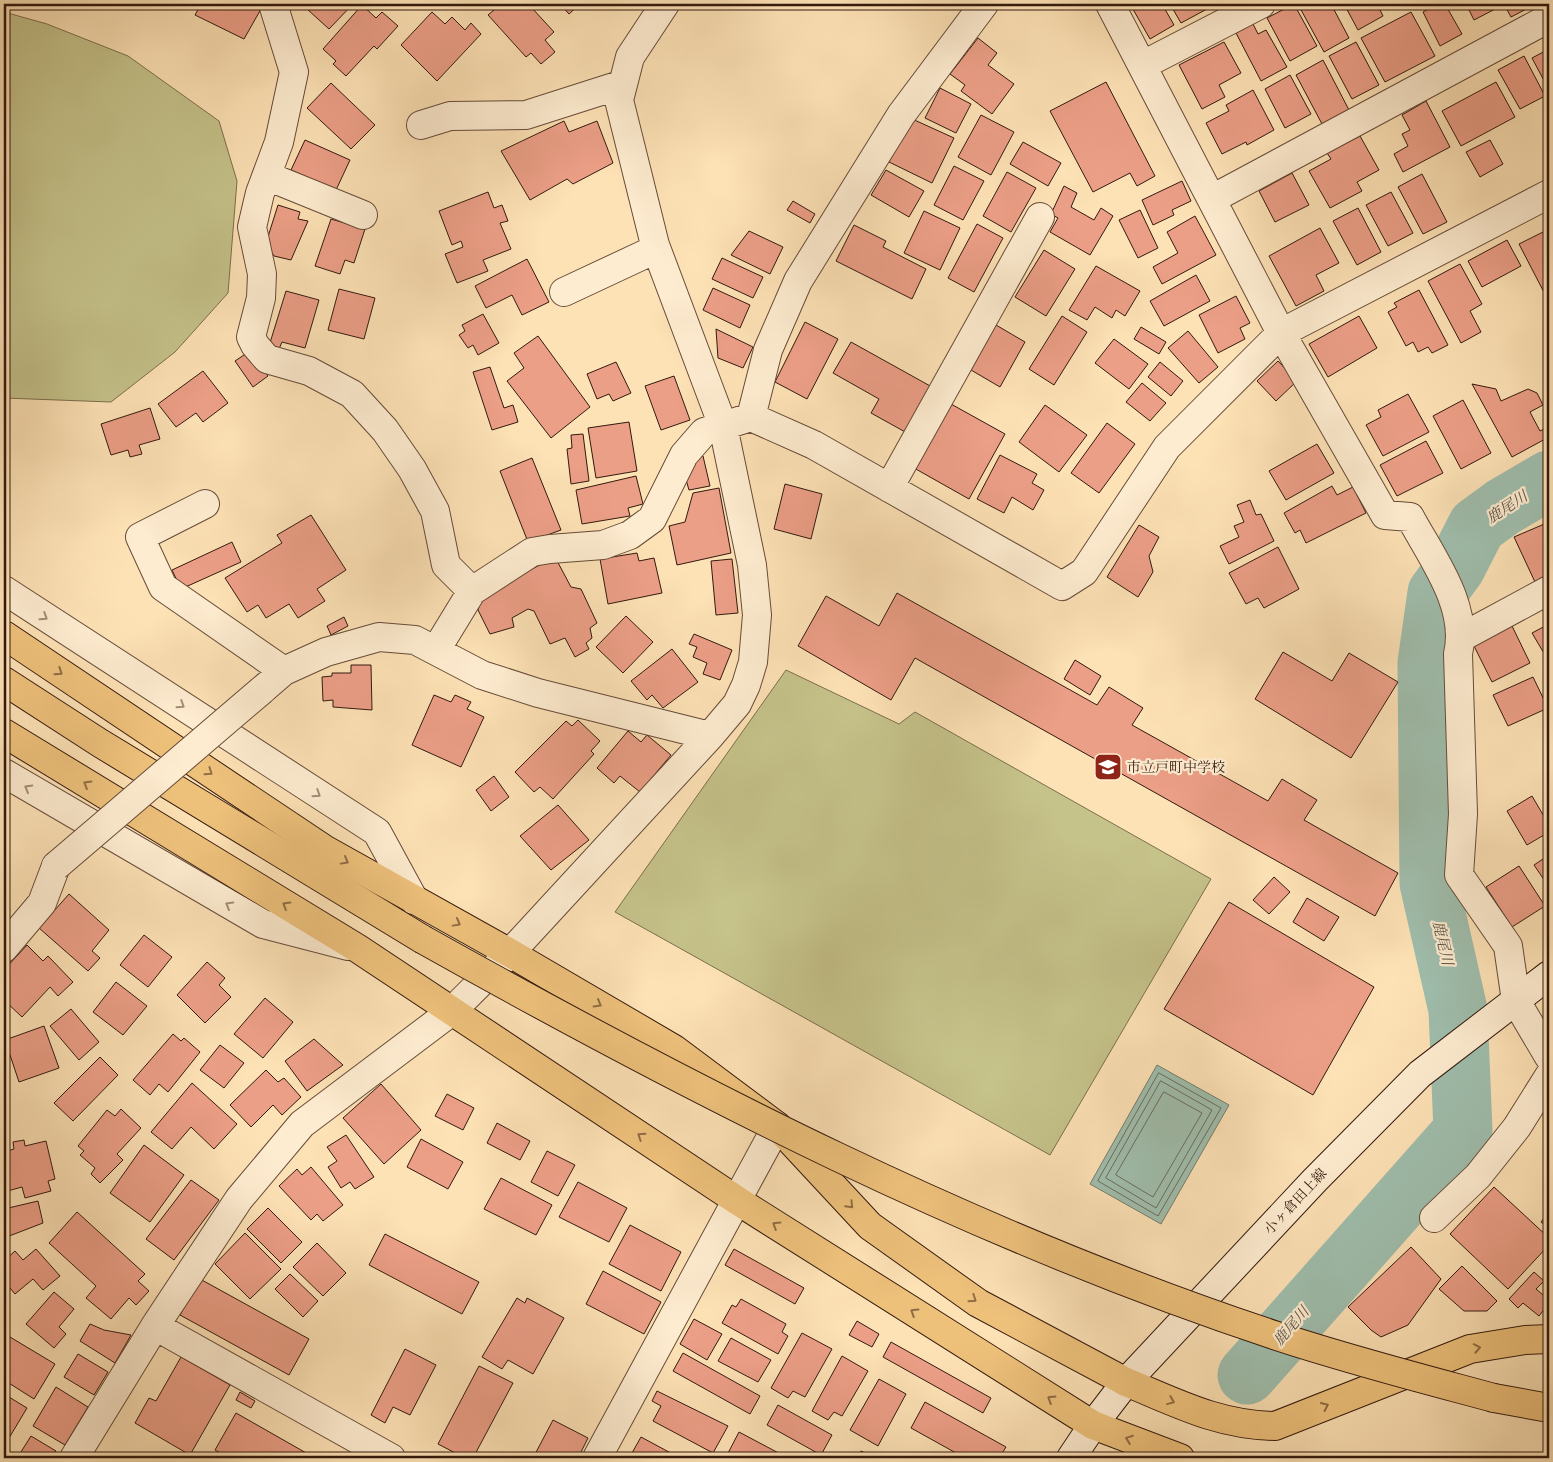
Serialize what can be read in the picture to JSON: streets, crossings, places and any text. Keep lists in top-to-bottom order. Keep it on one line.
{"streets":{"street":["小ヶ倉田上線"]},"water":["鹿尾川"],"places":{"school or university":["市立戸町中学校"]}}
